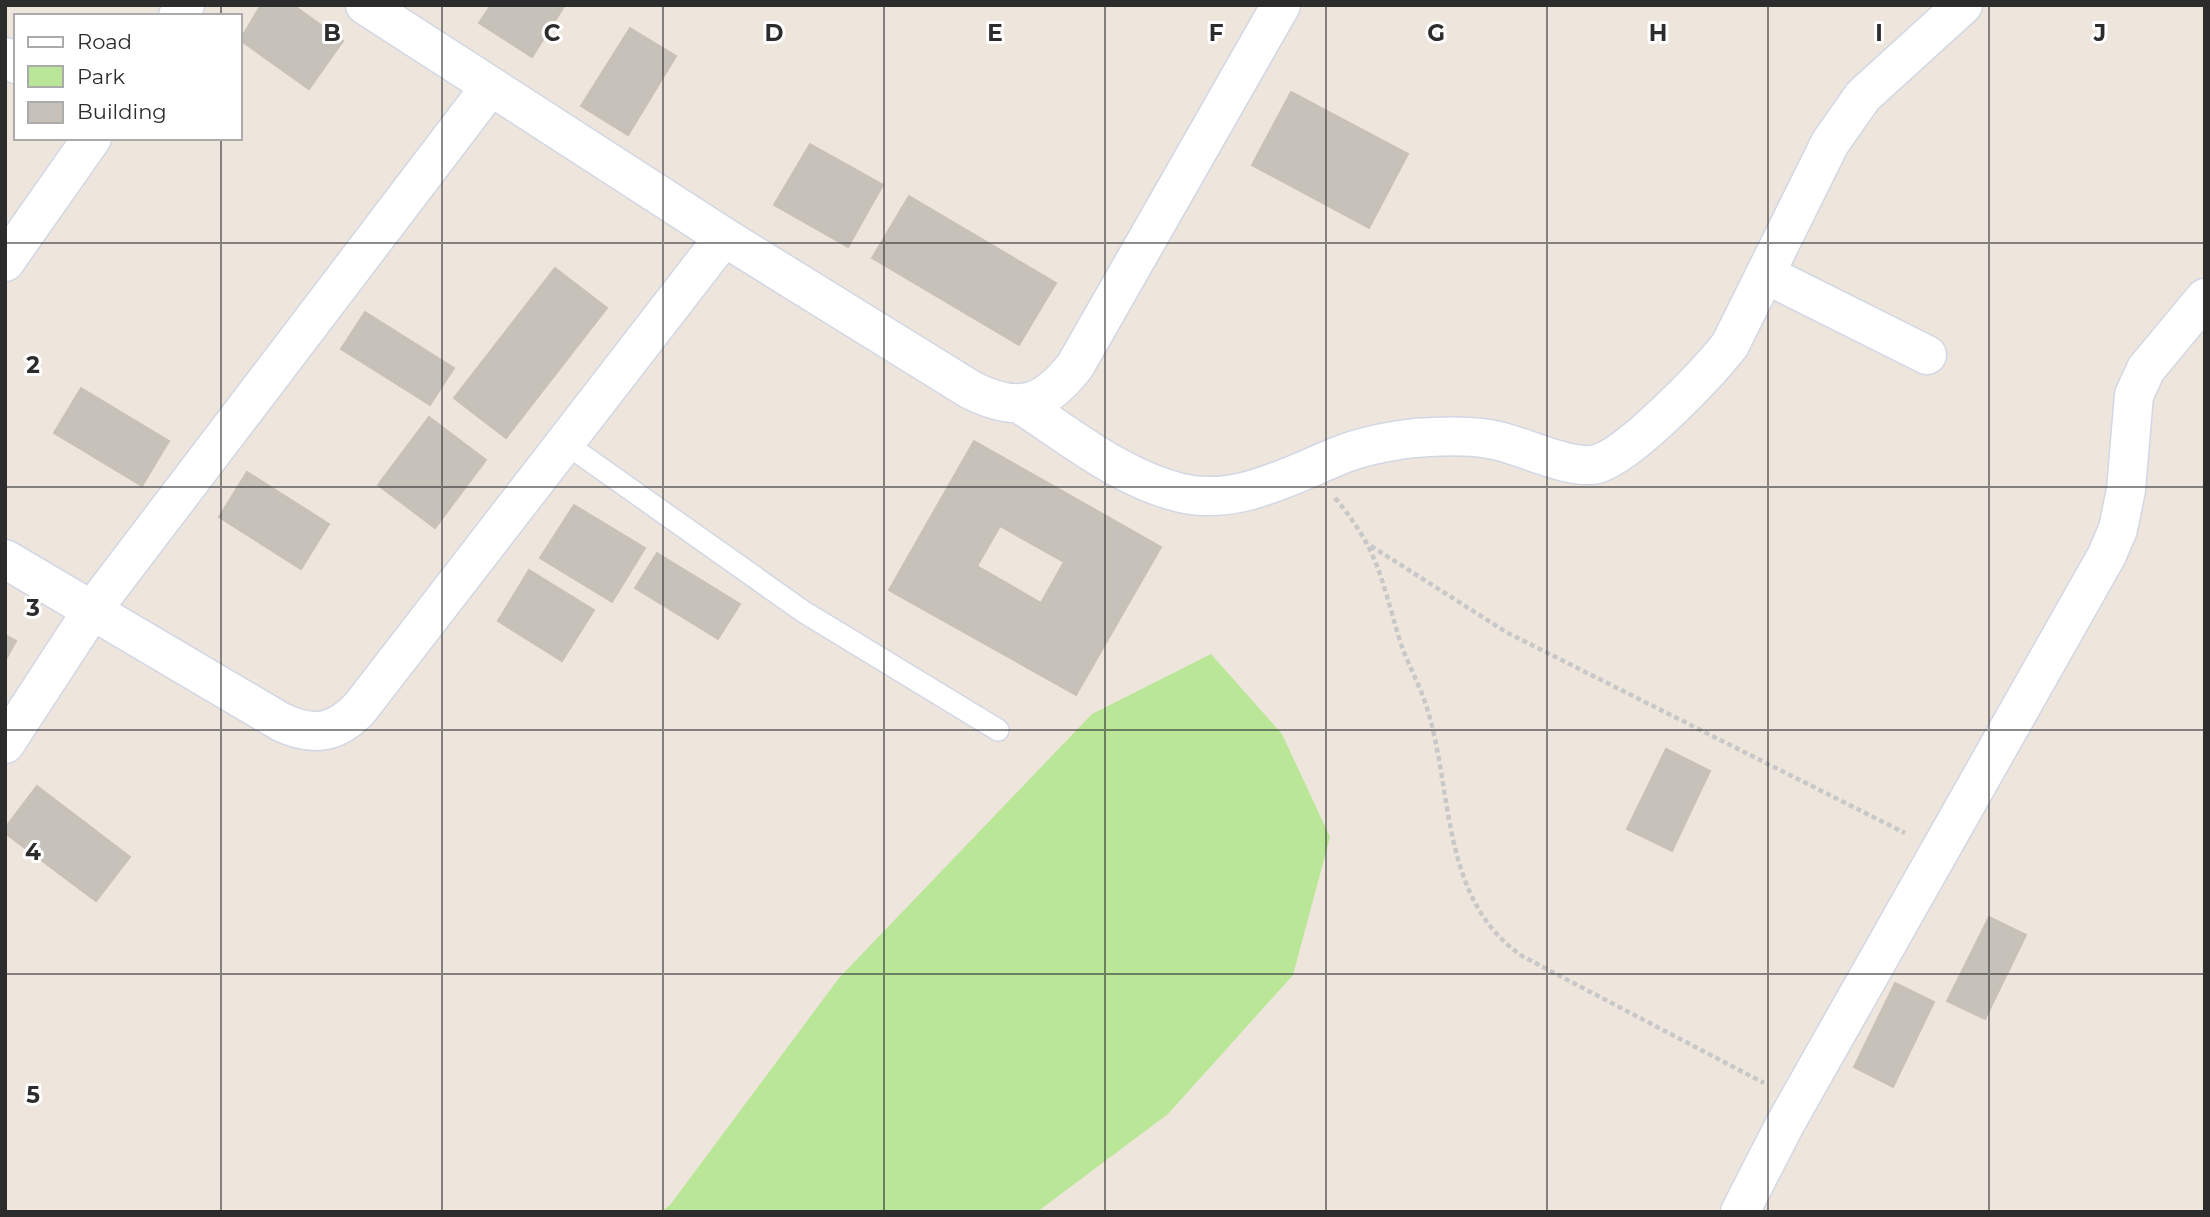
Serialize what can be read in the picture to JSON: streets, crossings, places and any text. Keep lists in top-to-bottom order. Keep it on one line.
{"legend":["Road","Park","Building"],"grid":{"columns":["B","C","D","E","F","G","H","I","J"],"rows":["2","3","4","5"]}}
